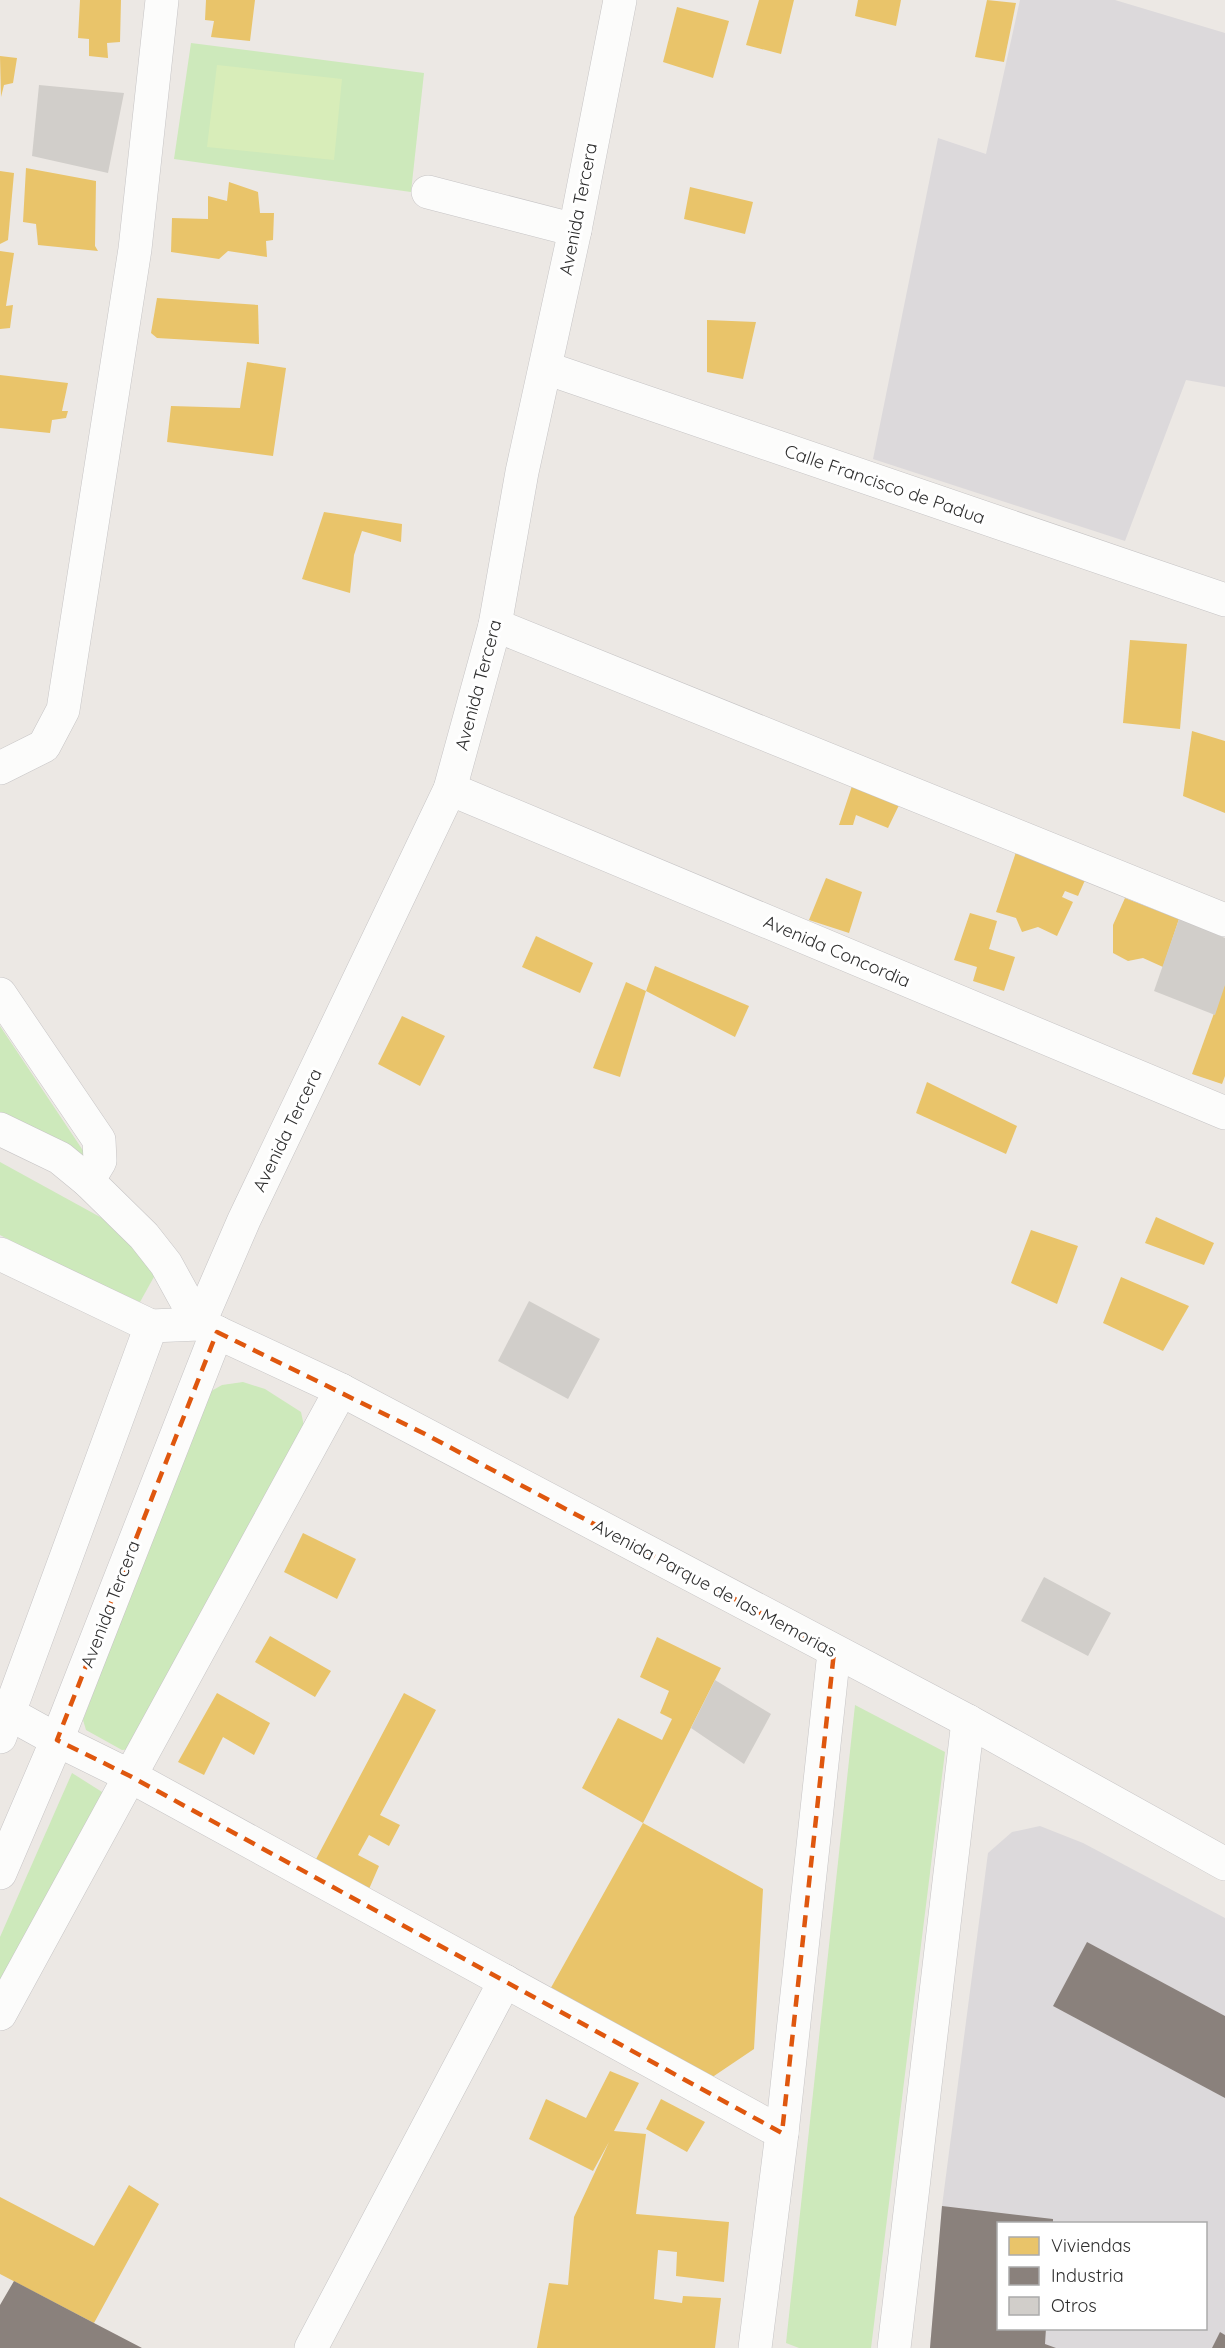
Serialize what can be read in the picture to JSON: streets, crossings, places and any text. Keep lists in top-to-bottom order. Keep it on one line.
{"streets":{"street":["Avenida Tercera","Calle Francisco de Padua","Avenida Concordia","Avenida Parque de las Memorias"]},"crossings":[["Avenida Tercera","Calle Francisco de Padua"],["Avenida Tercera","Avenida Concordia"],["Avenida Tercera","Avenida Parque de las Memorias"]],"legend":["Viviendas","Industria","Otros"]}
